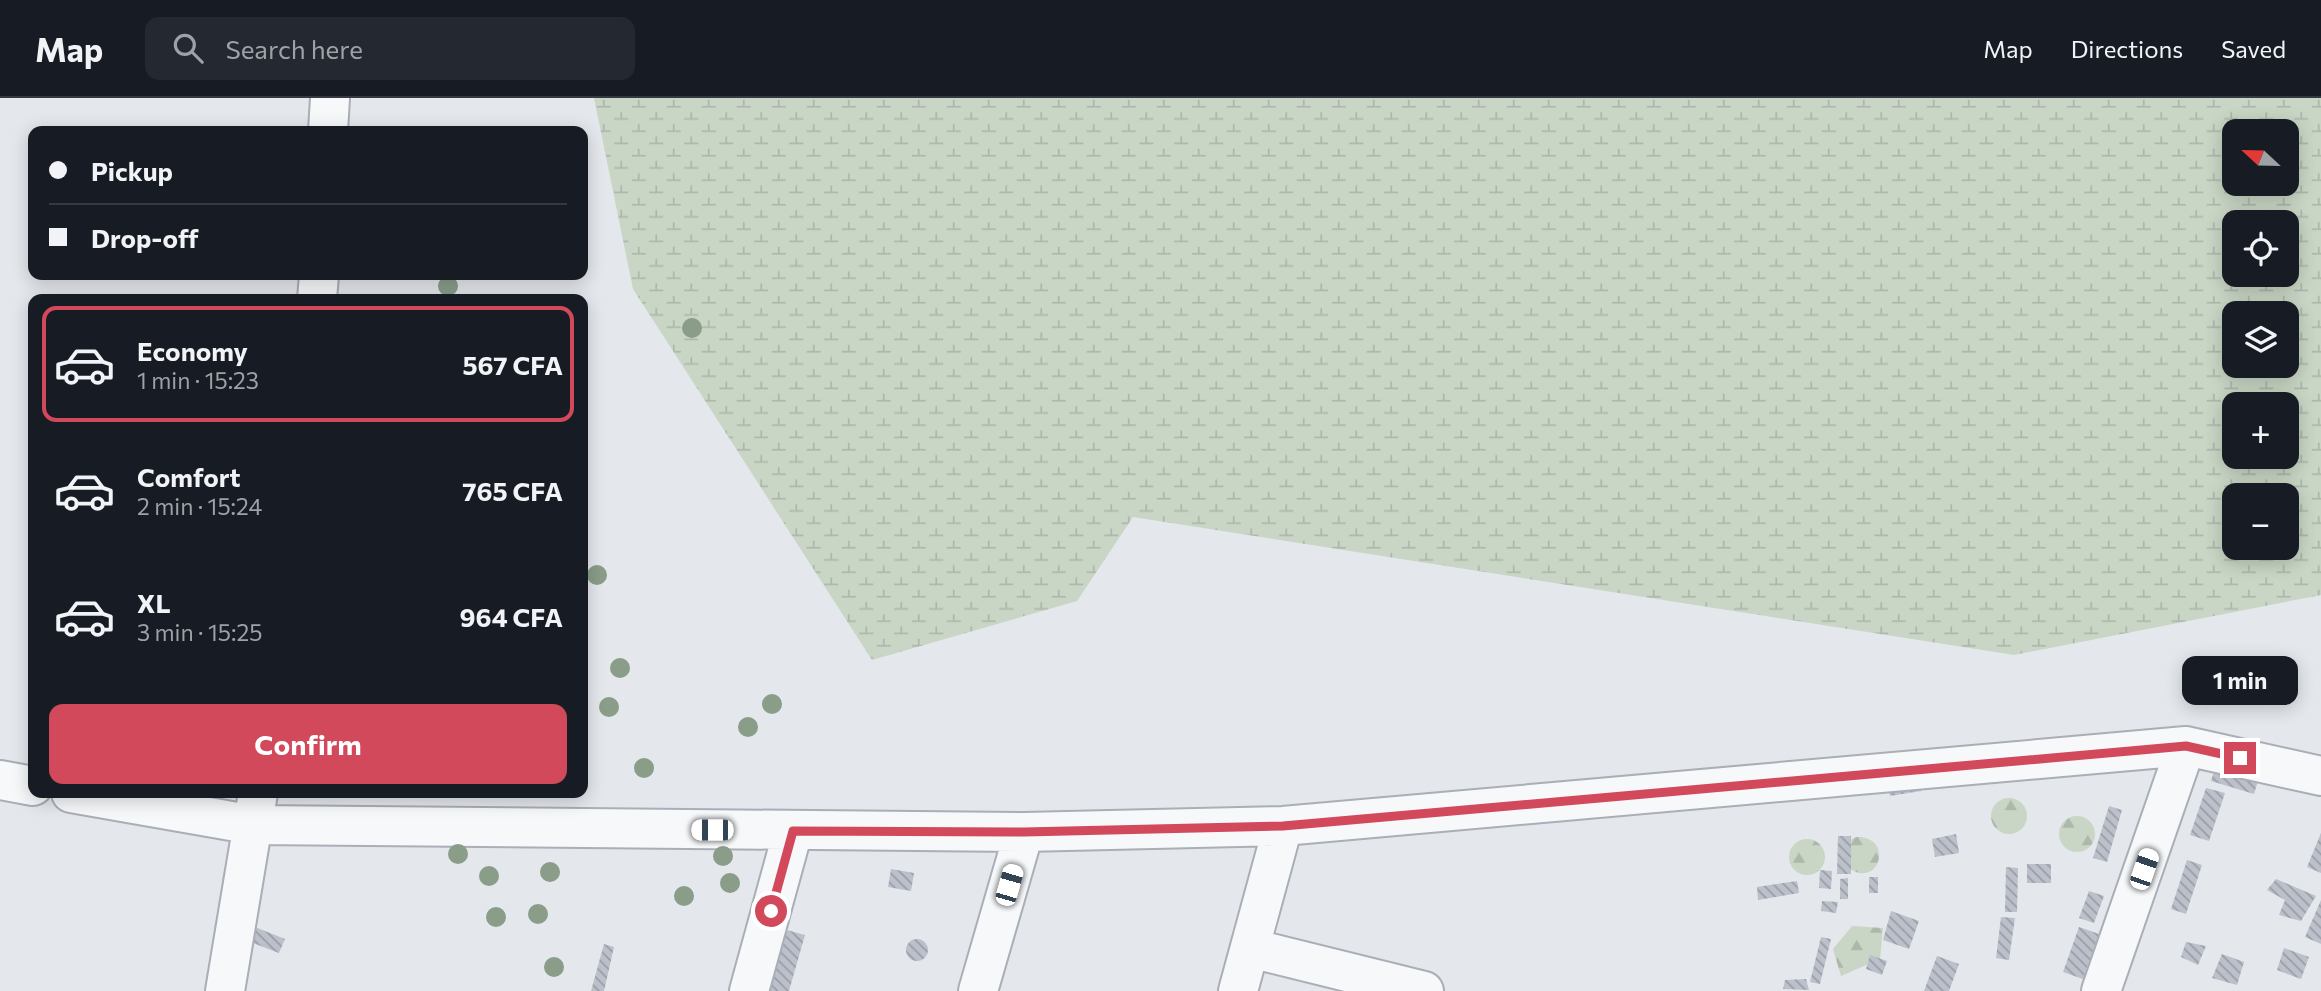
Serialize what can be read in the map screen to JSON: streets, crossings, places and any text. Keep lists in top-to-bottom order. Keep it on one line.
{"north":"left","page":{"header":"Map","search":"Search here","nav":["Map","Directions","Saved"],"map_buttons":["+","−"],"banner":["Pickup","Drop-off"],"list":[{"name":"Economy","note":"1 min · 15:23","value":"567 CFA"},{"name":"Comfort","note":"2 min · 15:24","value":"765 CFA"},{"name":"XL","note":"3 min · 15:25","value":"964 CFA"}],"bubble":"1 min","buttons":"Confirm"}}
